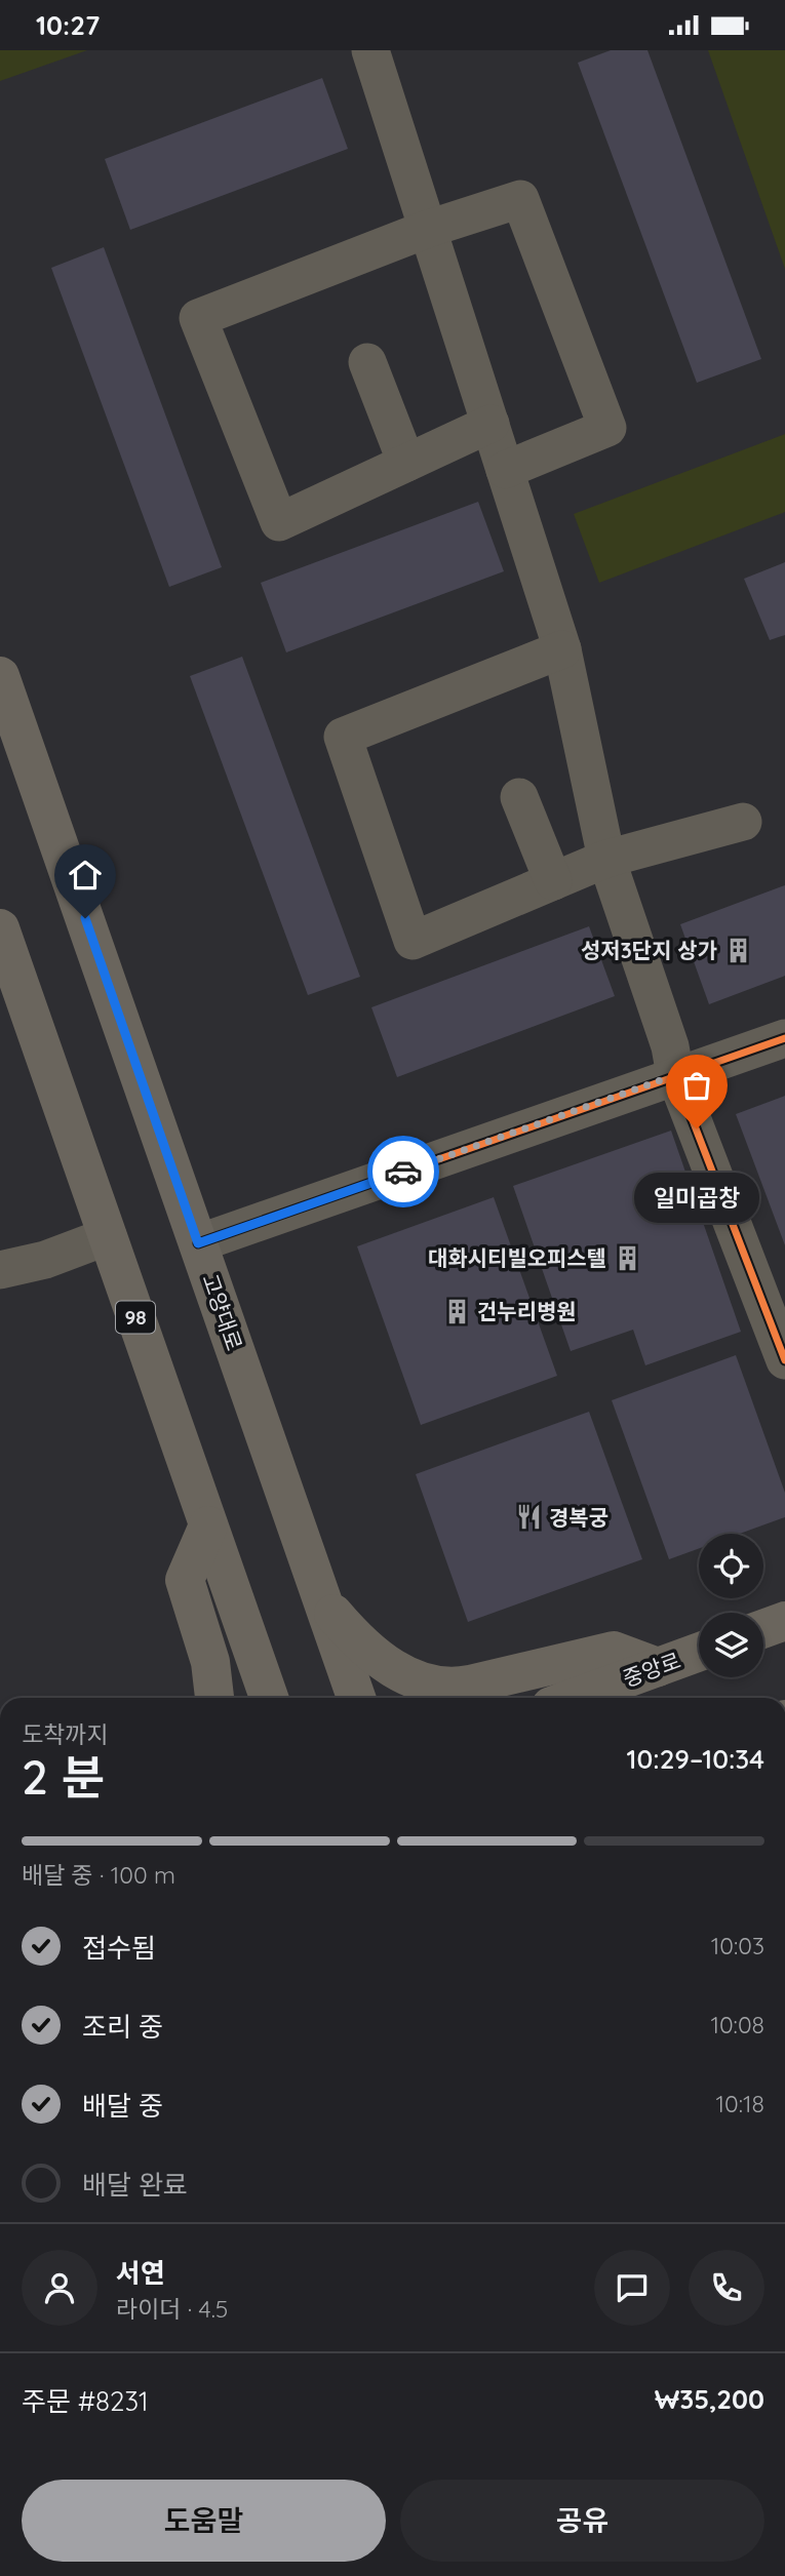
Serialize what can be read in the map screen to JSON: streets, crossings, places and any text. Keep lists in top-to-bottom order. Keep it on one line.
{"streets":{"main road":["고양대로","98","중앙로"]},"places":{"building":["성저3단지 상가","대화시티빌오피스텔","건누리병원"],"other":["일미곱창"],"restaurant":["경복궁"]},"page":{"status":"10:27","bubble":"일미곱창","heading":["2 분","도착까지","10:29–10:34"],"panel":["서연","라이더 · 4.5","주문 #8231","₩35,200"],"bar":"배달 중 · 100 m","list":[["접수됨","10:03"],["조리 중","10:08"],["배달 중","10:18"],"배달 완료"],"buttons":["도움말","공유"]}}
